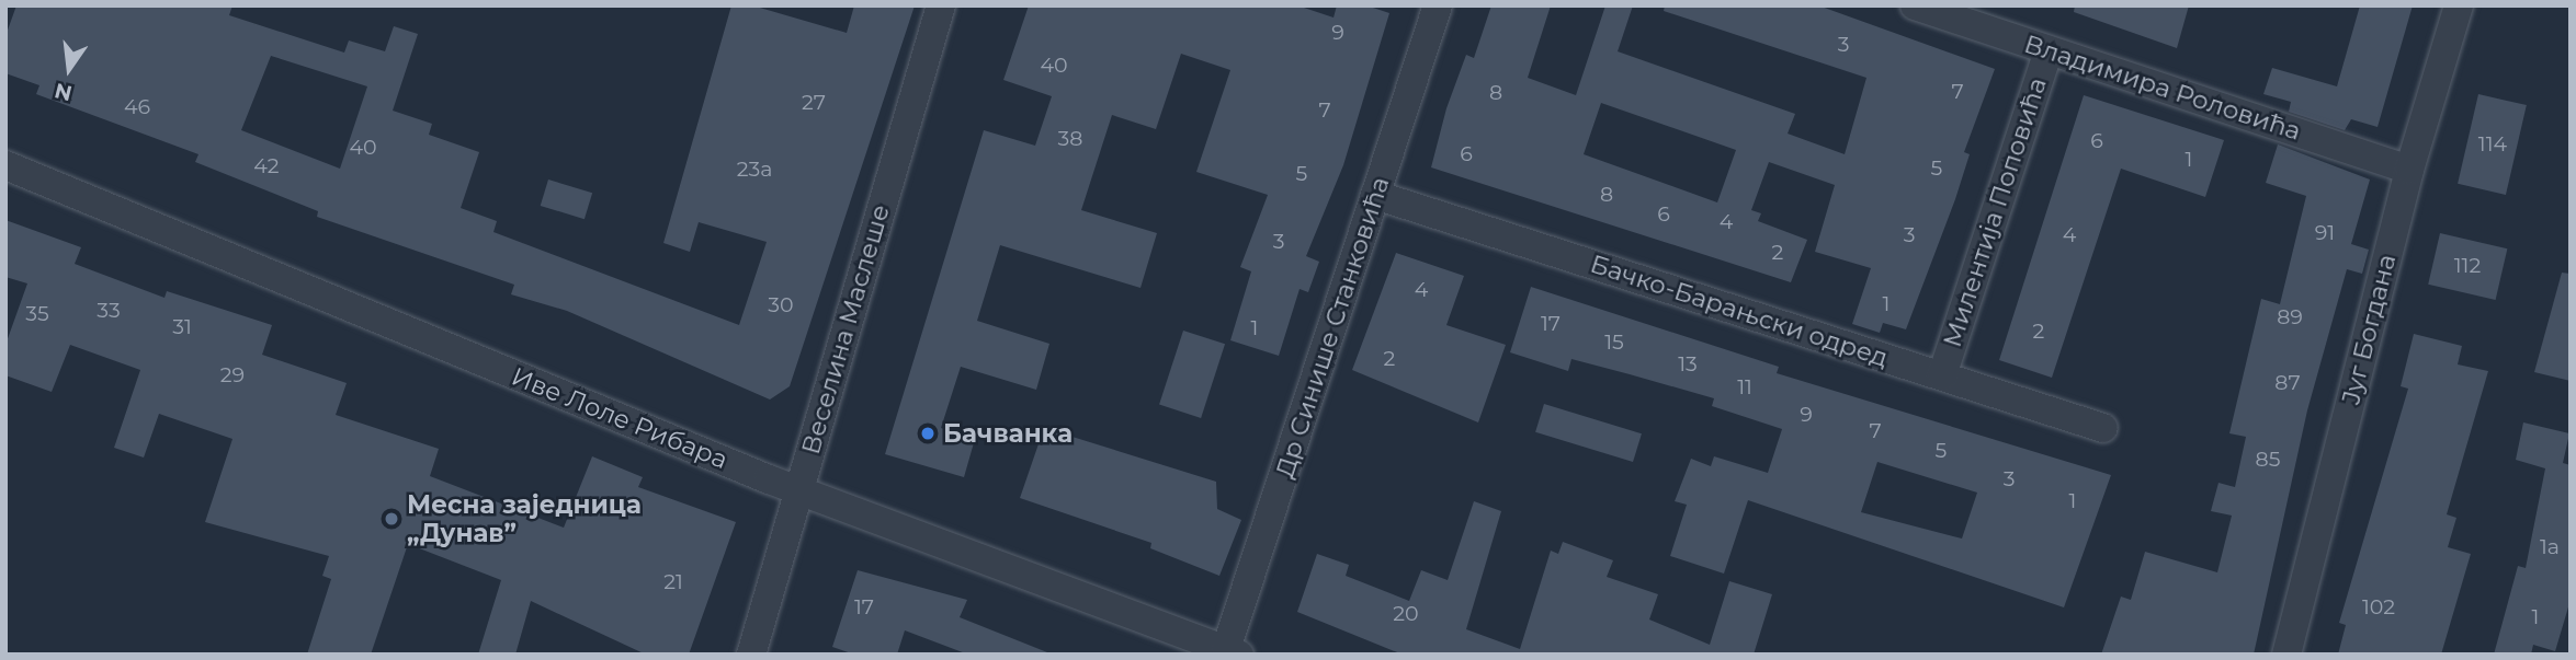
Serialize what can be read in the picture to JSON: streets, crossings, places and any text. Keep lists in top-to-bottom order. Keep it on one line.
{"streets":{"street":["Владимира Роловића","Милентија Поповића","Бачко-Барањски одред","Др Синише Станковића","Веселина Маслеше","Југ Богдана","Иве Лоле Рибара"]},"crossings":[["Владимира Роловића","Милентија Поповића"],["Владимира Роловића","Југ Богдана"],["Милентија Поповића","Бачко-Барањски одред"],["Бачко-Барањски одред","Др Синише Станковића"],["Др Синише Станковића","Иве Лоле Рибара"],["Веселина Маслеше","Иве Лоле Рибара"]],"places":["Бачванка","Месна заједница „Дунав”"],"house_numbers":["9","3","40","7","8","27","46","7","38","6","114","40","6","1","42","5","23a","5","8","6","4","91","3","4","3","2","112","4","1","30","33","35","89","17","31","1","2","15","2","13","29","87","11","9","7","5","85","3","1","1a","21","17","102","20","1"],"north":"bottom"}
